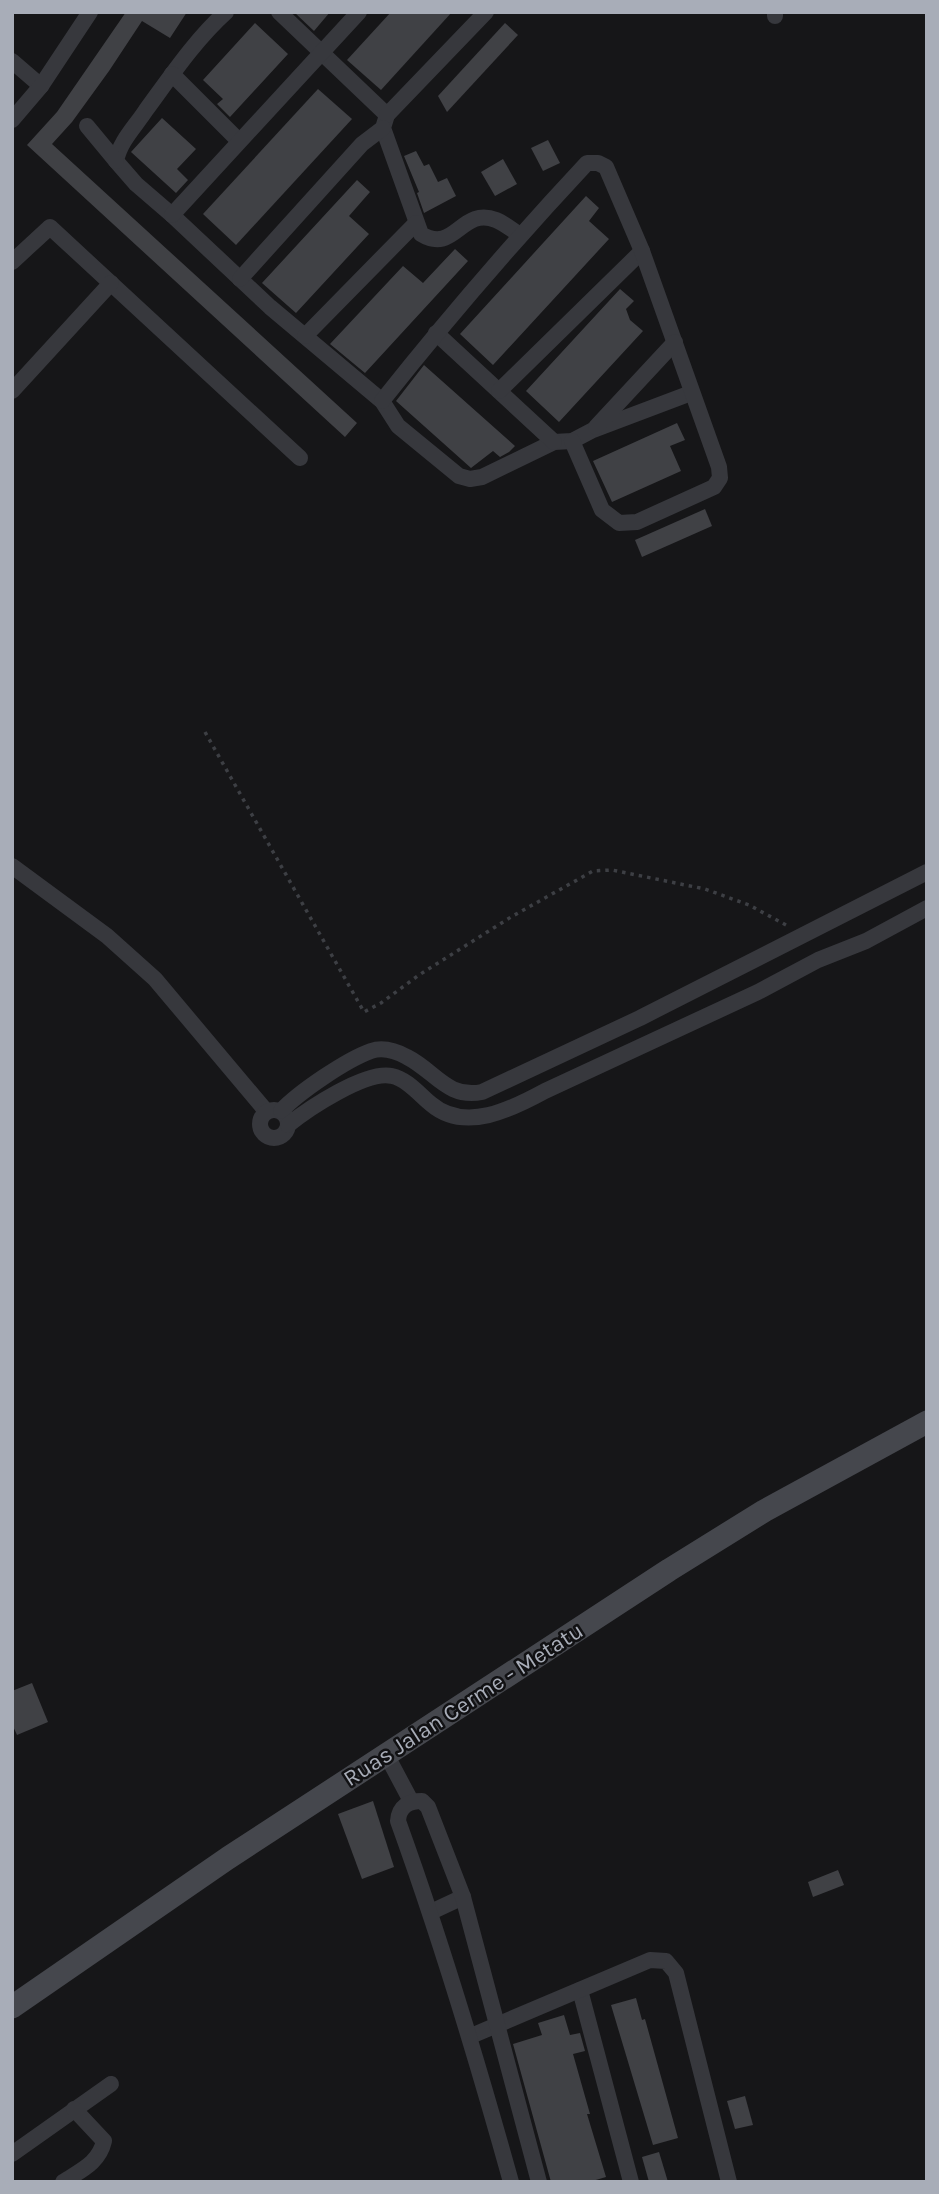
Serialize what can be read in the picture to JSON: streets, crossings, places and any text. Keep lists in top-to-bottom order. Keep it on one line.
{"streets":{"main road":["Ruas Jalan Cerme - Metatu"]}}
